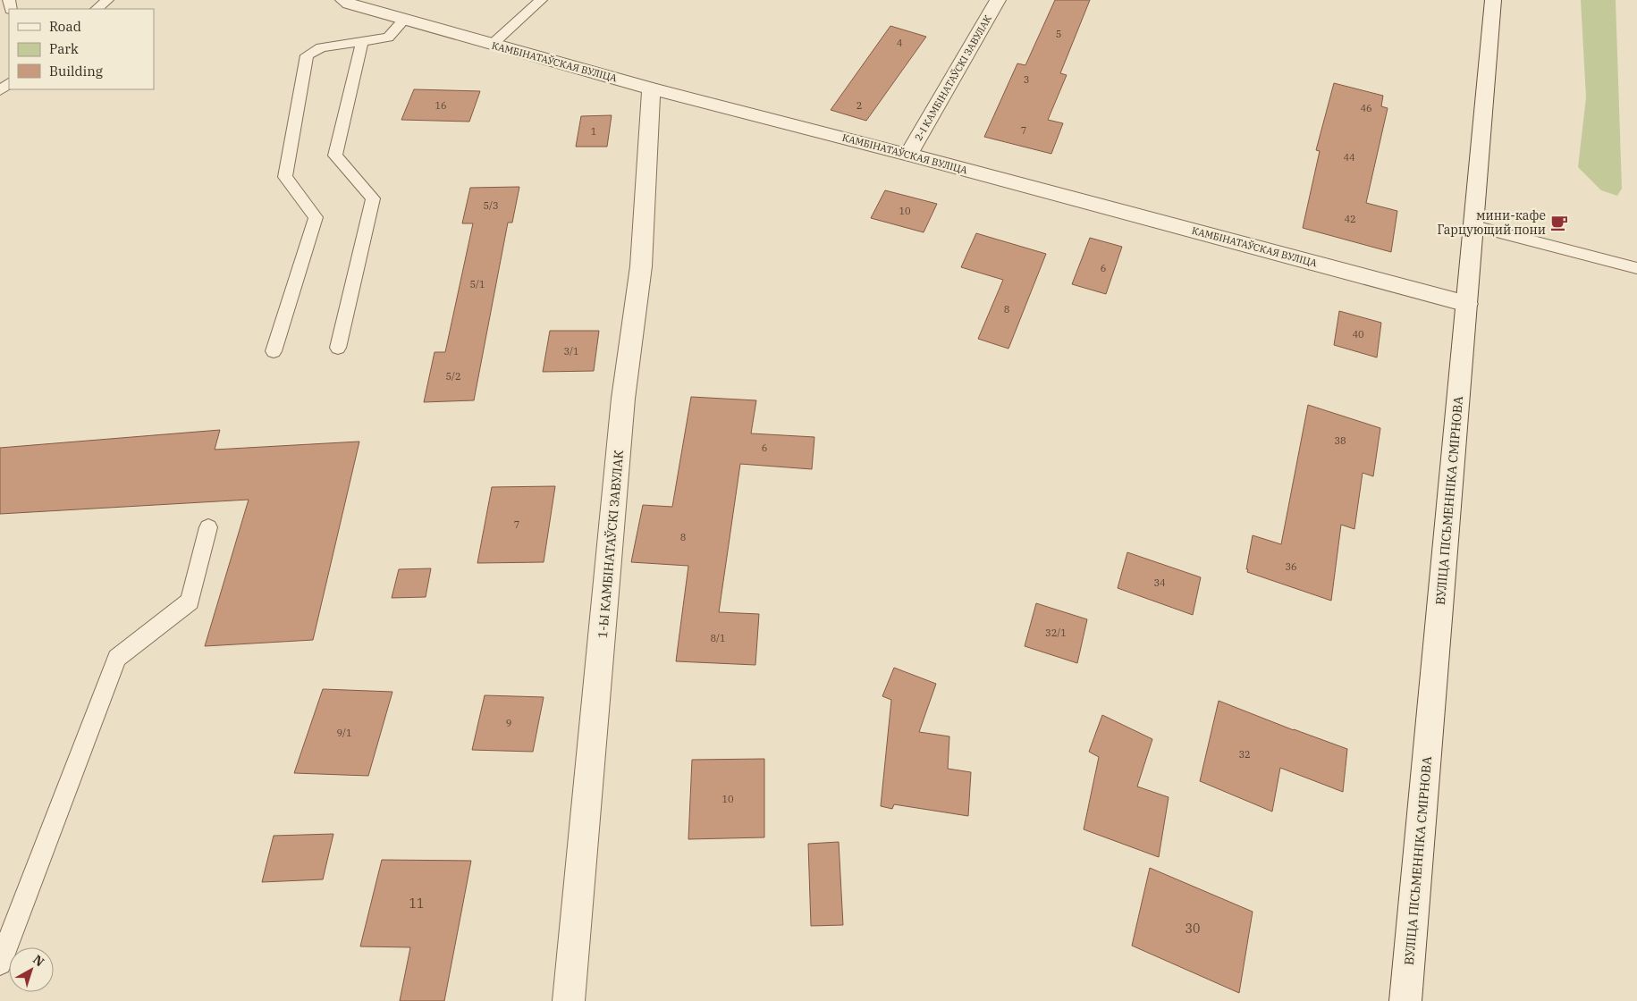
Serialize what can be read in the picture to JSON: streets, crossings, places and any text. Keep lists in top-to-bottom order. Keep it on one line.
{"streets":{"street":["КАМБІНАТАЎСКАЯ ВУЛІЦА","2-І КАМБІНАТАЎСКІ ЗАВУЛАК","ВУЛІЦА ПІСЬМЕННІКА СМІРНОВА","1-Ы КАМБІНАТАЎСКІ ЗАВУЛАК"]},"crossings":[["КАМБІНАТАЎСКАЯ ВУЛІЦА","2-І КАМБІНАТАЎСКІ ЗАВУЛАК"],["КАМБІНАТАЎСКАЯ ВУЛІЦА","ВУЛІЦА ПІСЬМЕННІКА СМІРНОВА"],["КАМБІНАТАЎСКАЯ ВУЛІЦА","1-Ы КАМБІНАТАЎСКІ ЗАВУЛАК"]],"places":{"cafe":["мини-кафе Гарцующий пони"]},"house_numbers":["5","4","3","16","2","46","7","1","44","5/3","10","42","6","5/1","8","40","3/1","5/2","38","6","7","8","36","34","32/1","8/1","9","9/1","32","10","11","30"],"legend":["Road","Park","Building"],"north":"top right"}
